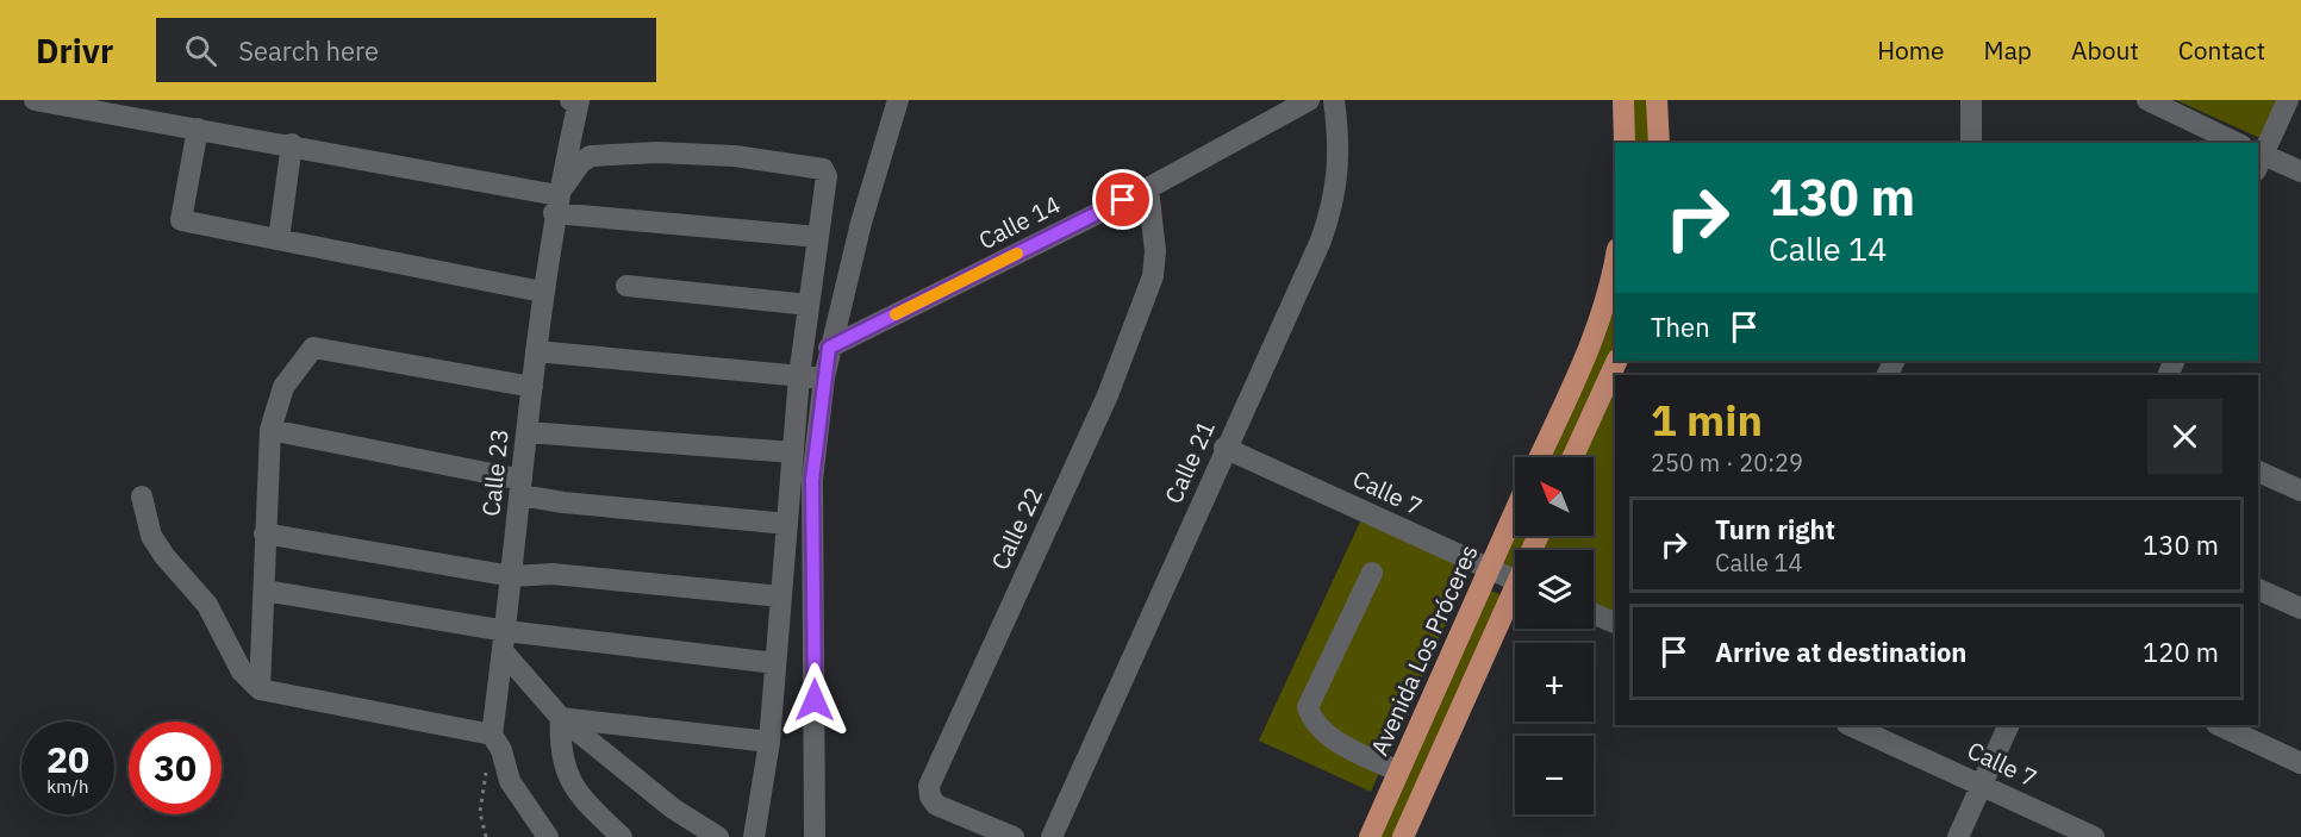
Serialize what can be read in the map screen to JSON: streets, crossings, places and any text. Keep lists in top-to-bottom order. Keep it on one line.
{"streets":{"main road":["Avenida Los Próceres"],"street":["Calle 14","Calle 21","Calle 23","Calle 7","Calle 22"]},"crossings":[["Calle 14","Calle 22"],["Calle 21","Calle 7"],["Calle 7","Avenida Los Próceres"]],"north":"top left","page":{"header":"Drivr","search":"Search here","nav":["Home","Map","About","Contact"],"turn":["130 m","Calle 14"],"then":"Then","heading":["1 min","250 m · 20:29"],"map_buttons":["+","−"],"list":[{"name":"Turn right","note":"Calle 14","value":"130 m"},{"name":"Arrive at destination","value":"120 m"}],"speed":"20 km/h","limit":"30"}}
